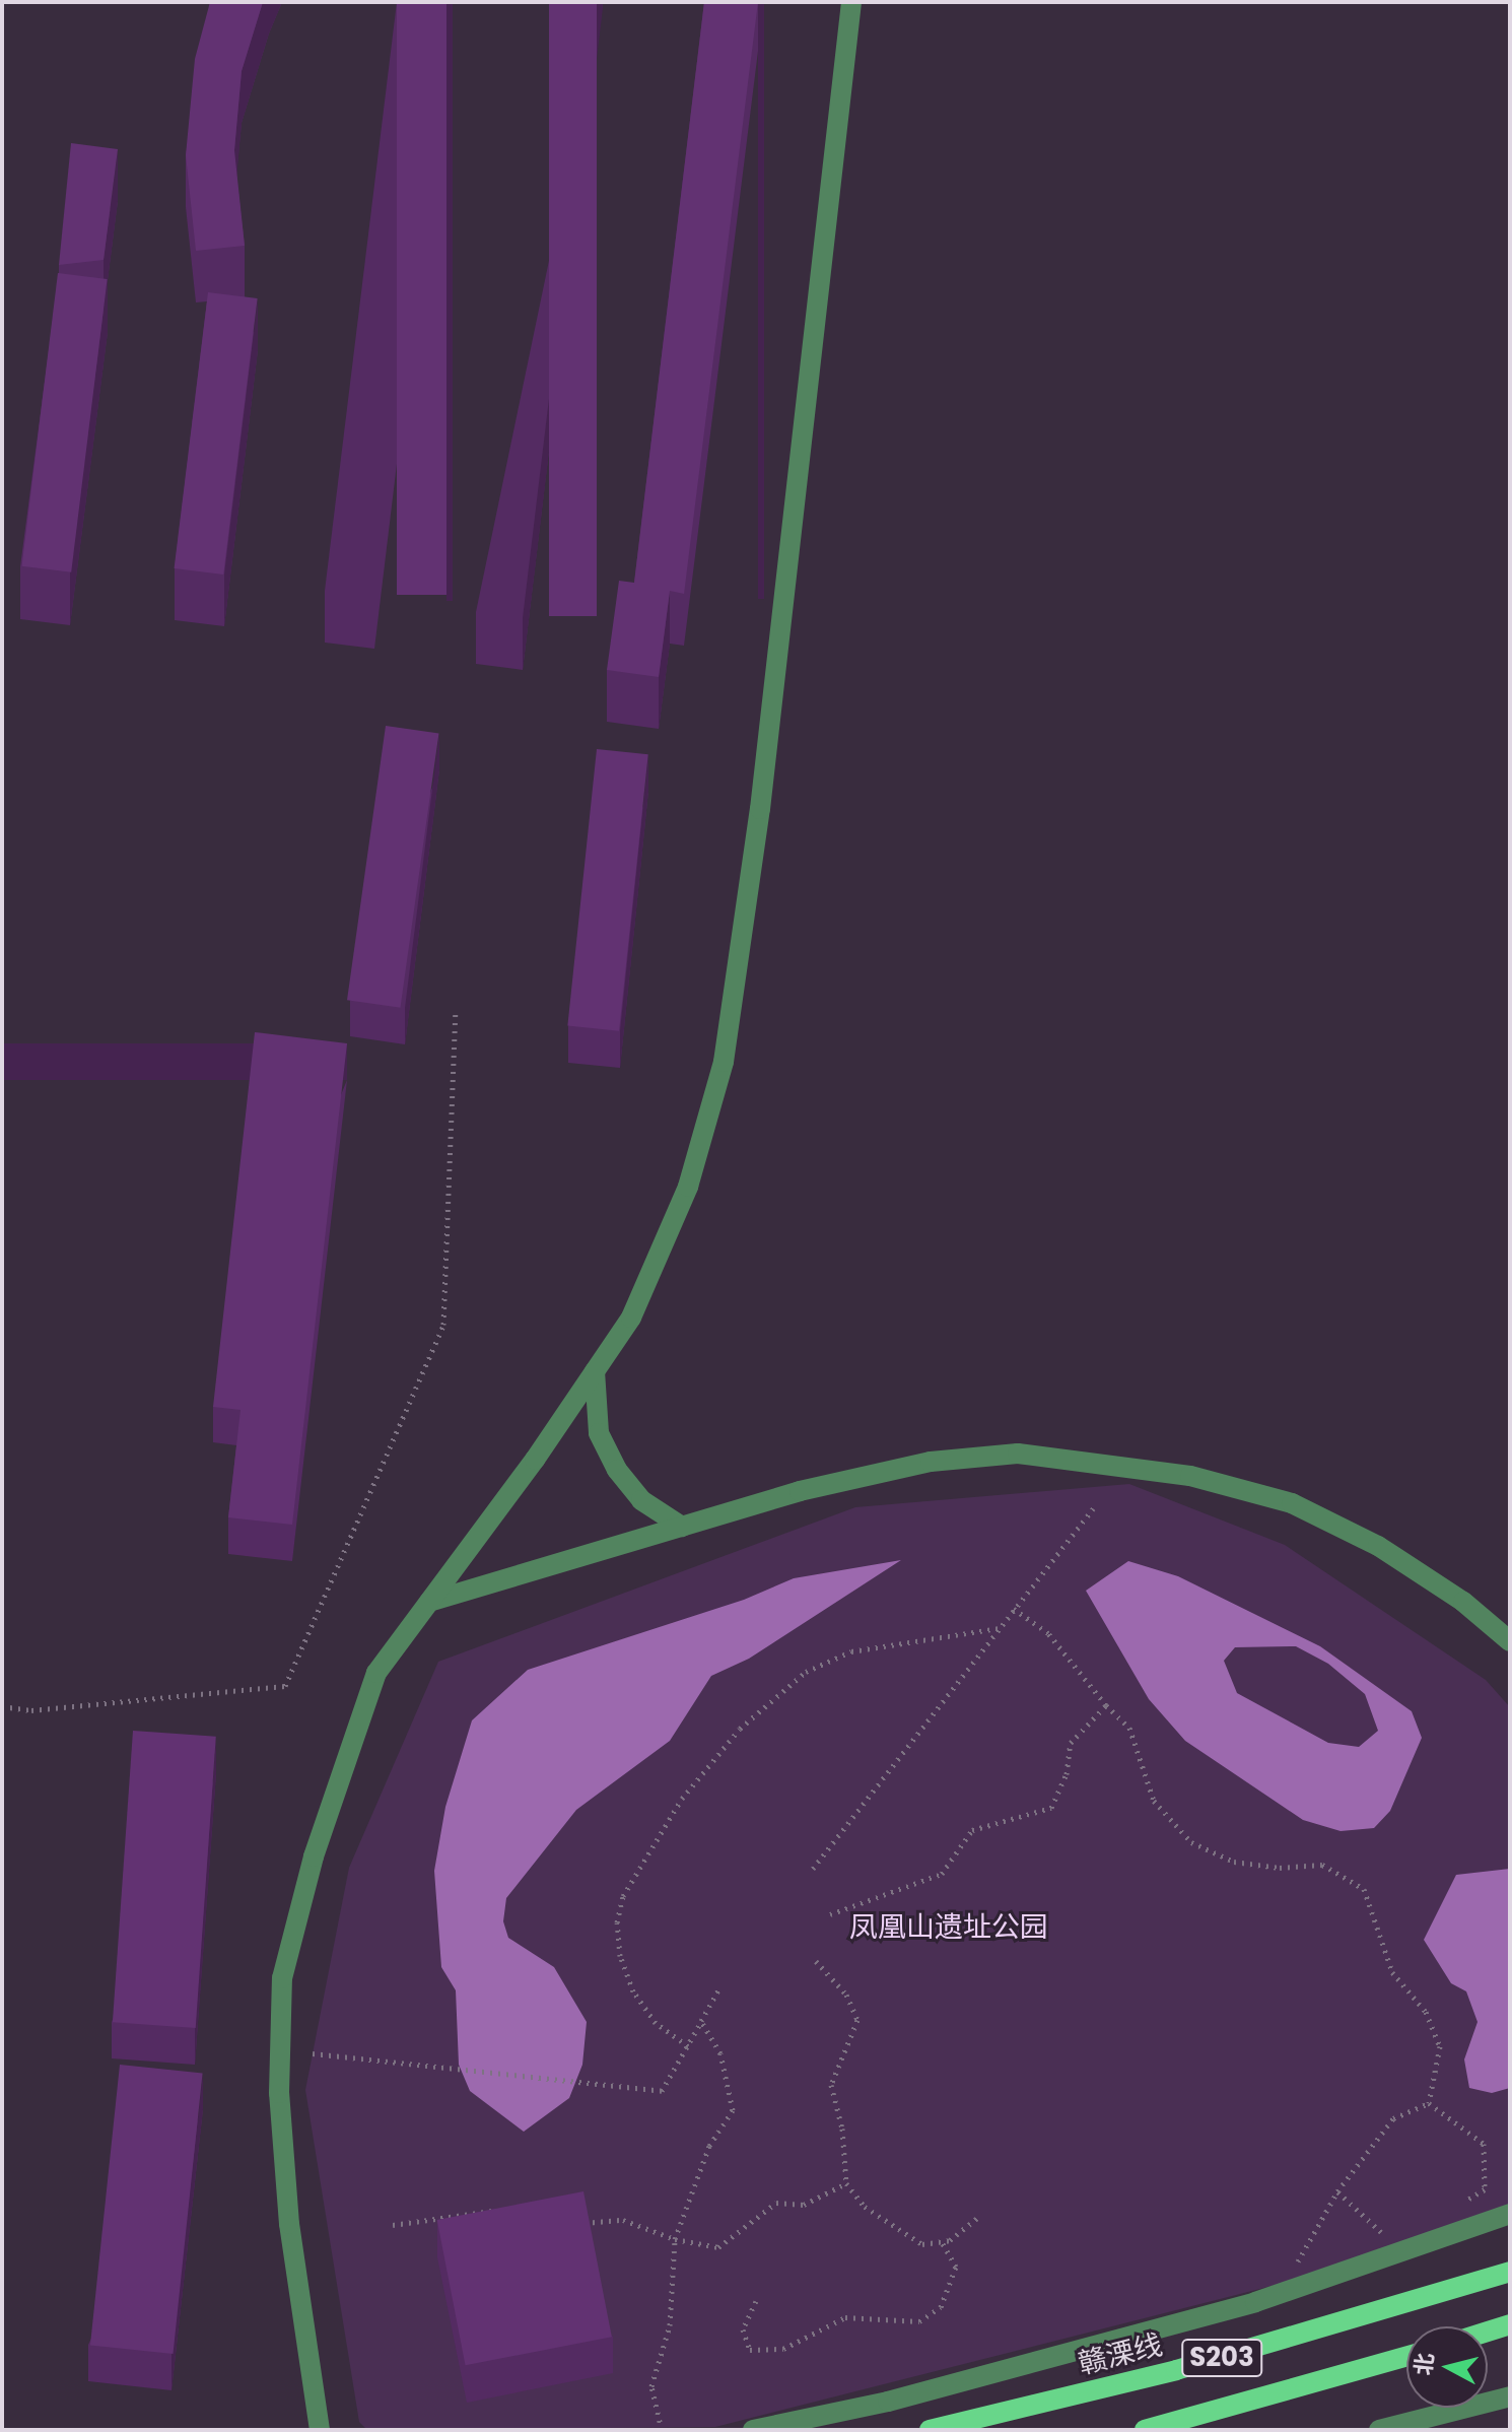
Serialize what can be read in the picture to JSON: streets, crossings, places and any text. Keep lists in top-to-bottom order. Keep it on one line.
{"streets":{"main road":["赣溧线","S203"]},"parks":["凤凰山遗址公园"],"north":"left"}
